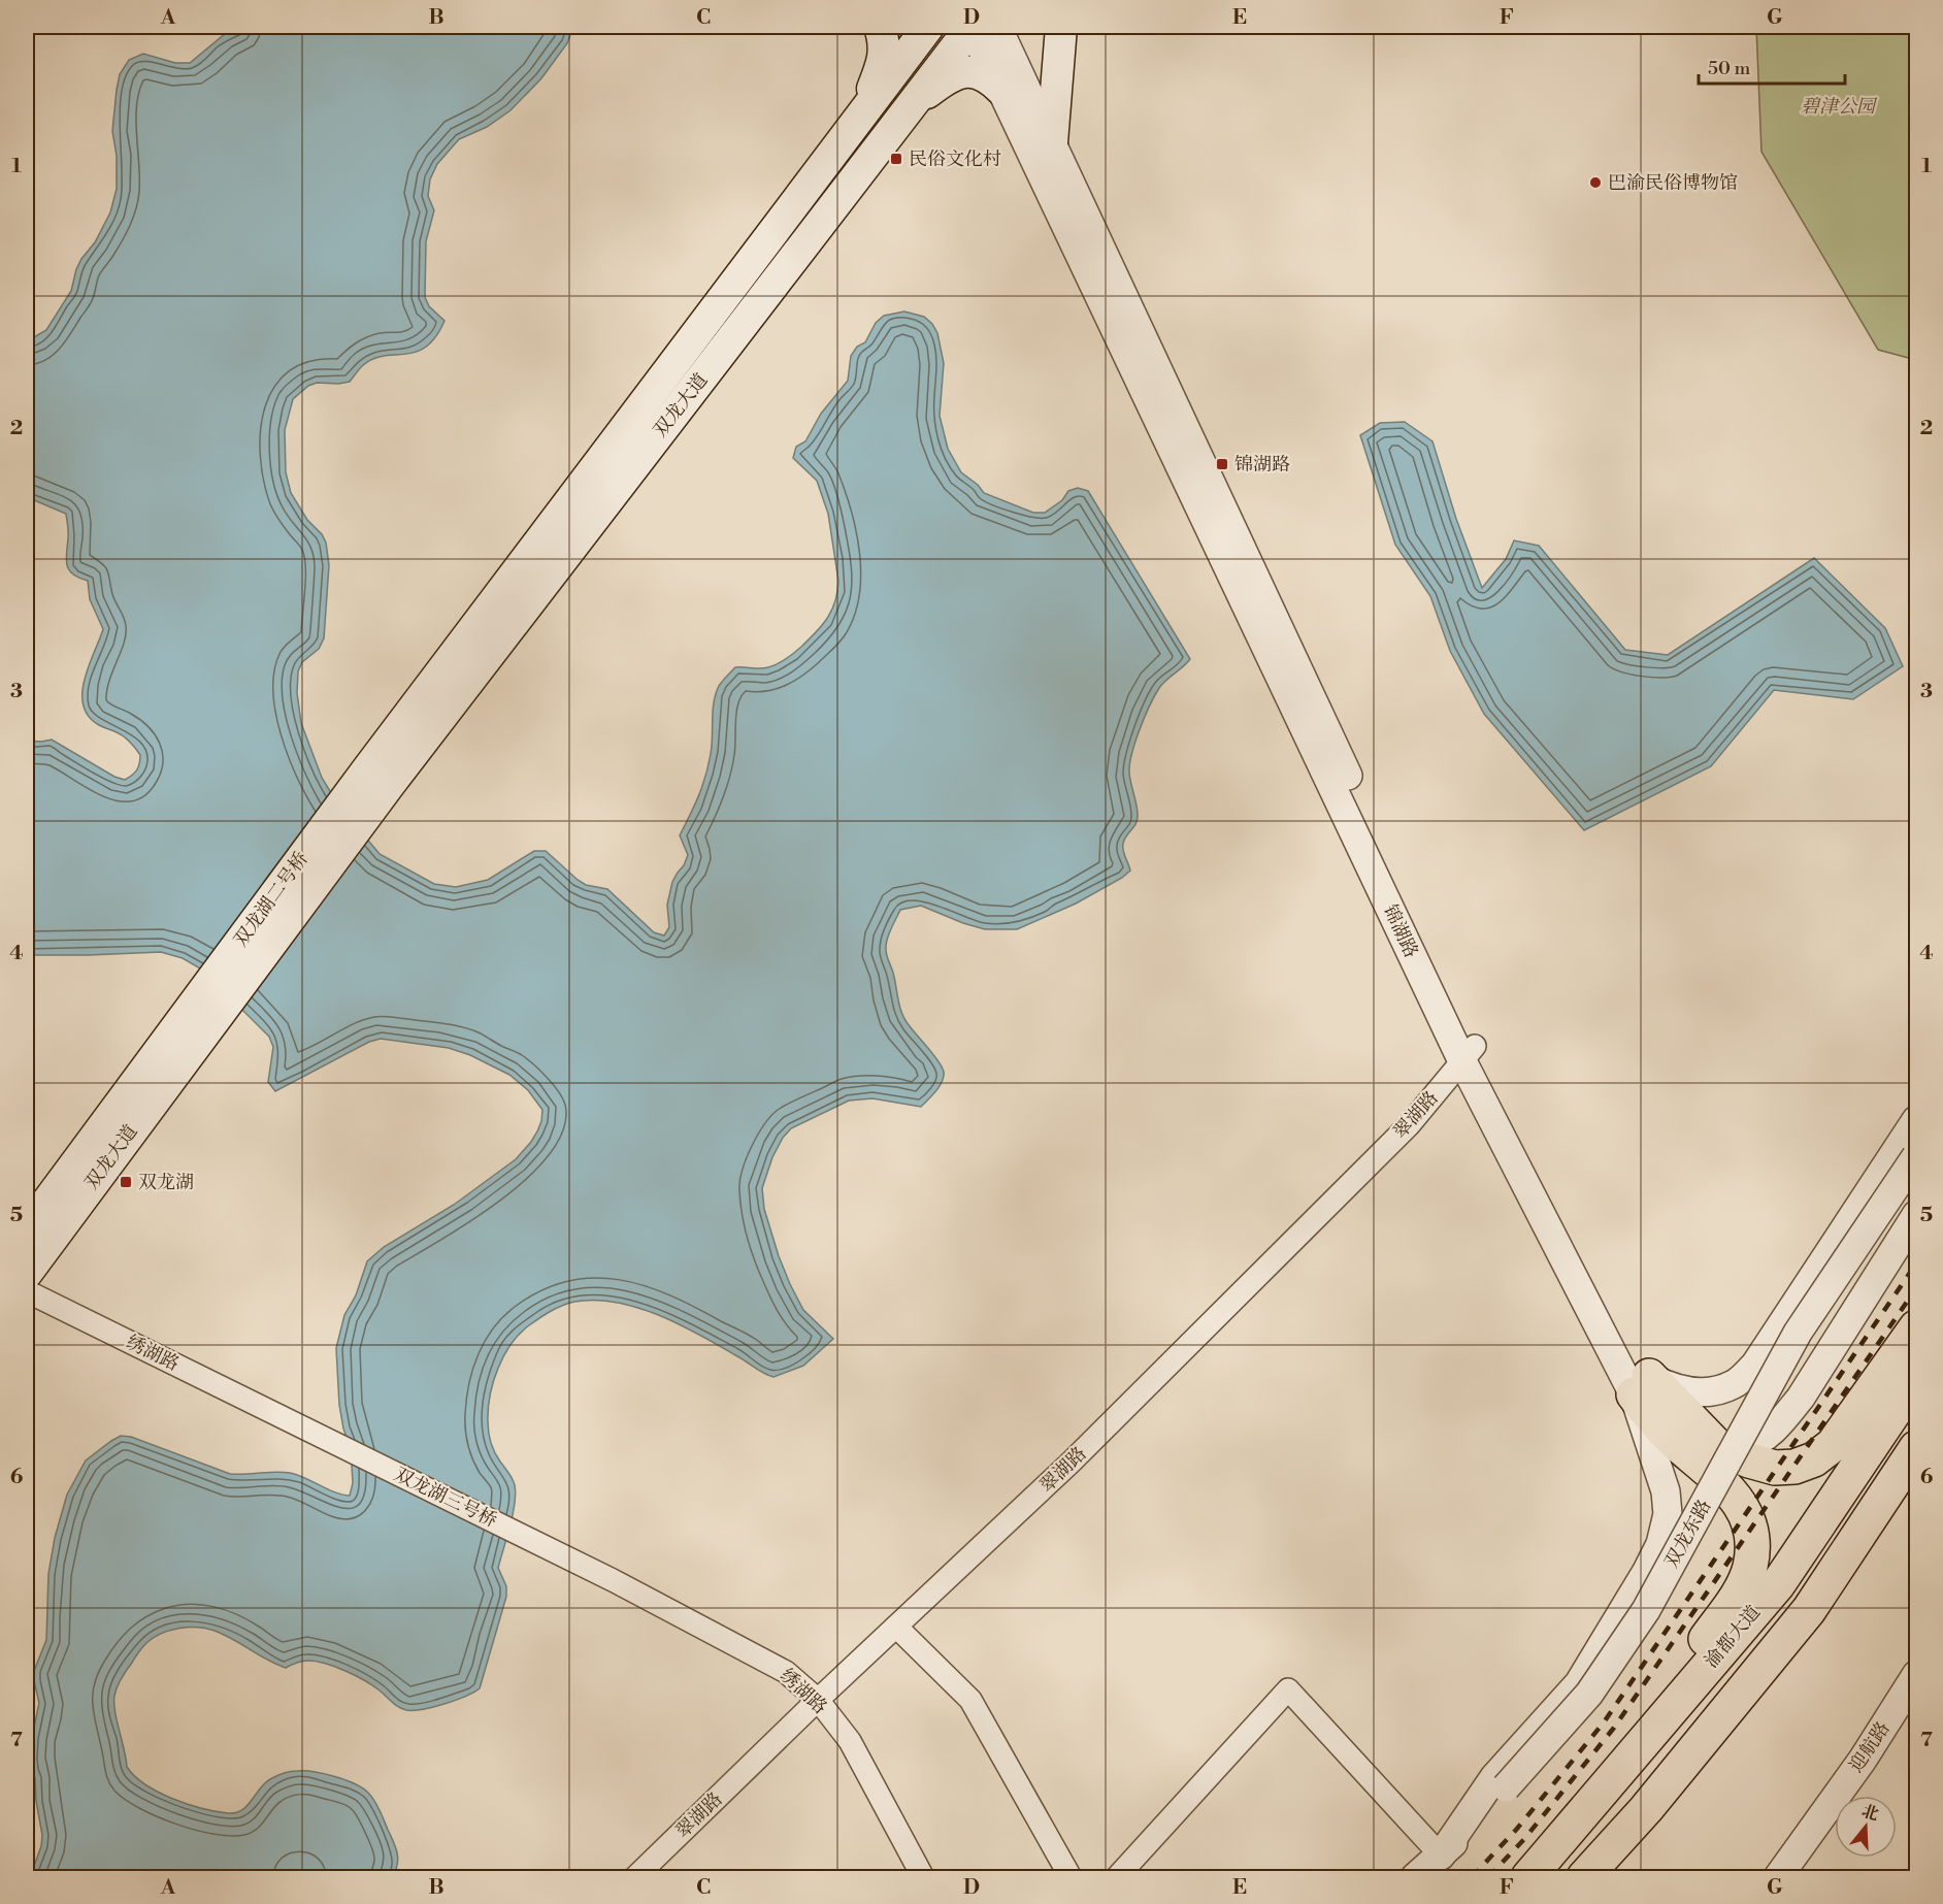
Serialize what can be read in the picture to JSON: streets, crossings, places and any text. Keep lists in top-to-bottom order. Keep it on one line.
{"streets":{"highway":["渝都大道"],"main road":["双龙大道","双龙湖二号桥"],"street":["锦湖路","翠湖路","绣湖路","双龙湖三号桥","双龙东路","迎航路"]},"crossings":[["双龙大道","双龙湖二号桥"],["双龙大道","锦湖路"],["锦湖路","翠湖路"],["锦湖路","双龙东路"],["翠湖路","绣湖路"],["绣湖路","双龙湖三号桥"]],"parks":["碧津公园"],"places":{"transit":["民俗文化村","锦湖路","双龙湖"],"other":["巴渝民俗博物馆"]},"scale_bar":"50 m","north":"top","grid":{"columns":["A","B","C","D","E","F","G"],"rows":["1","2","3","4","5","6","7"]}}
